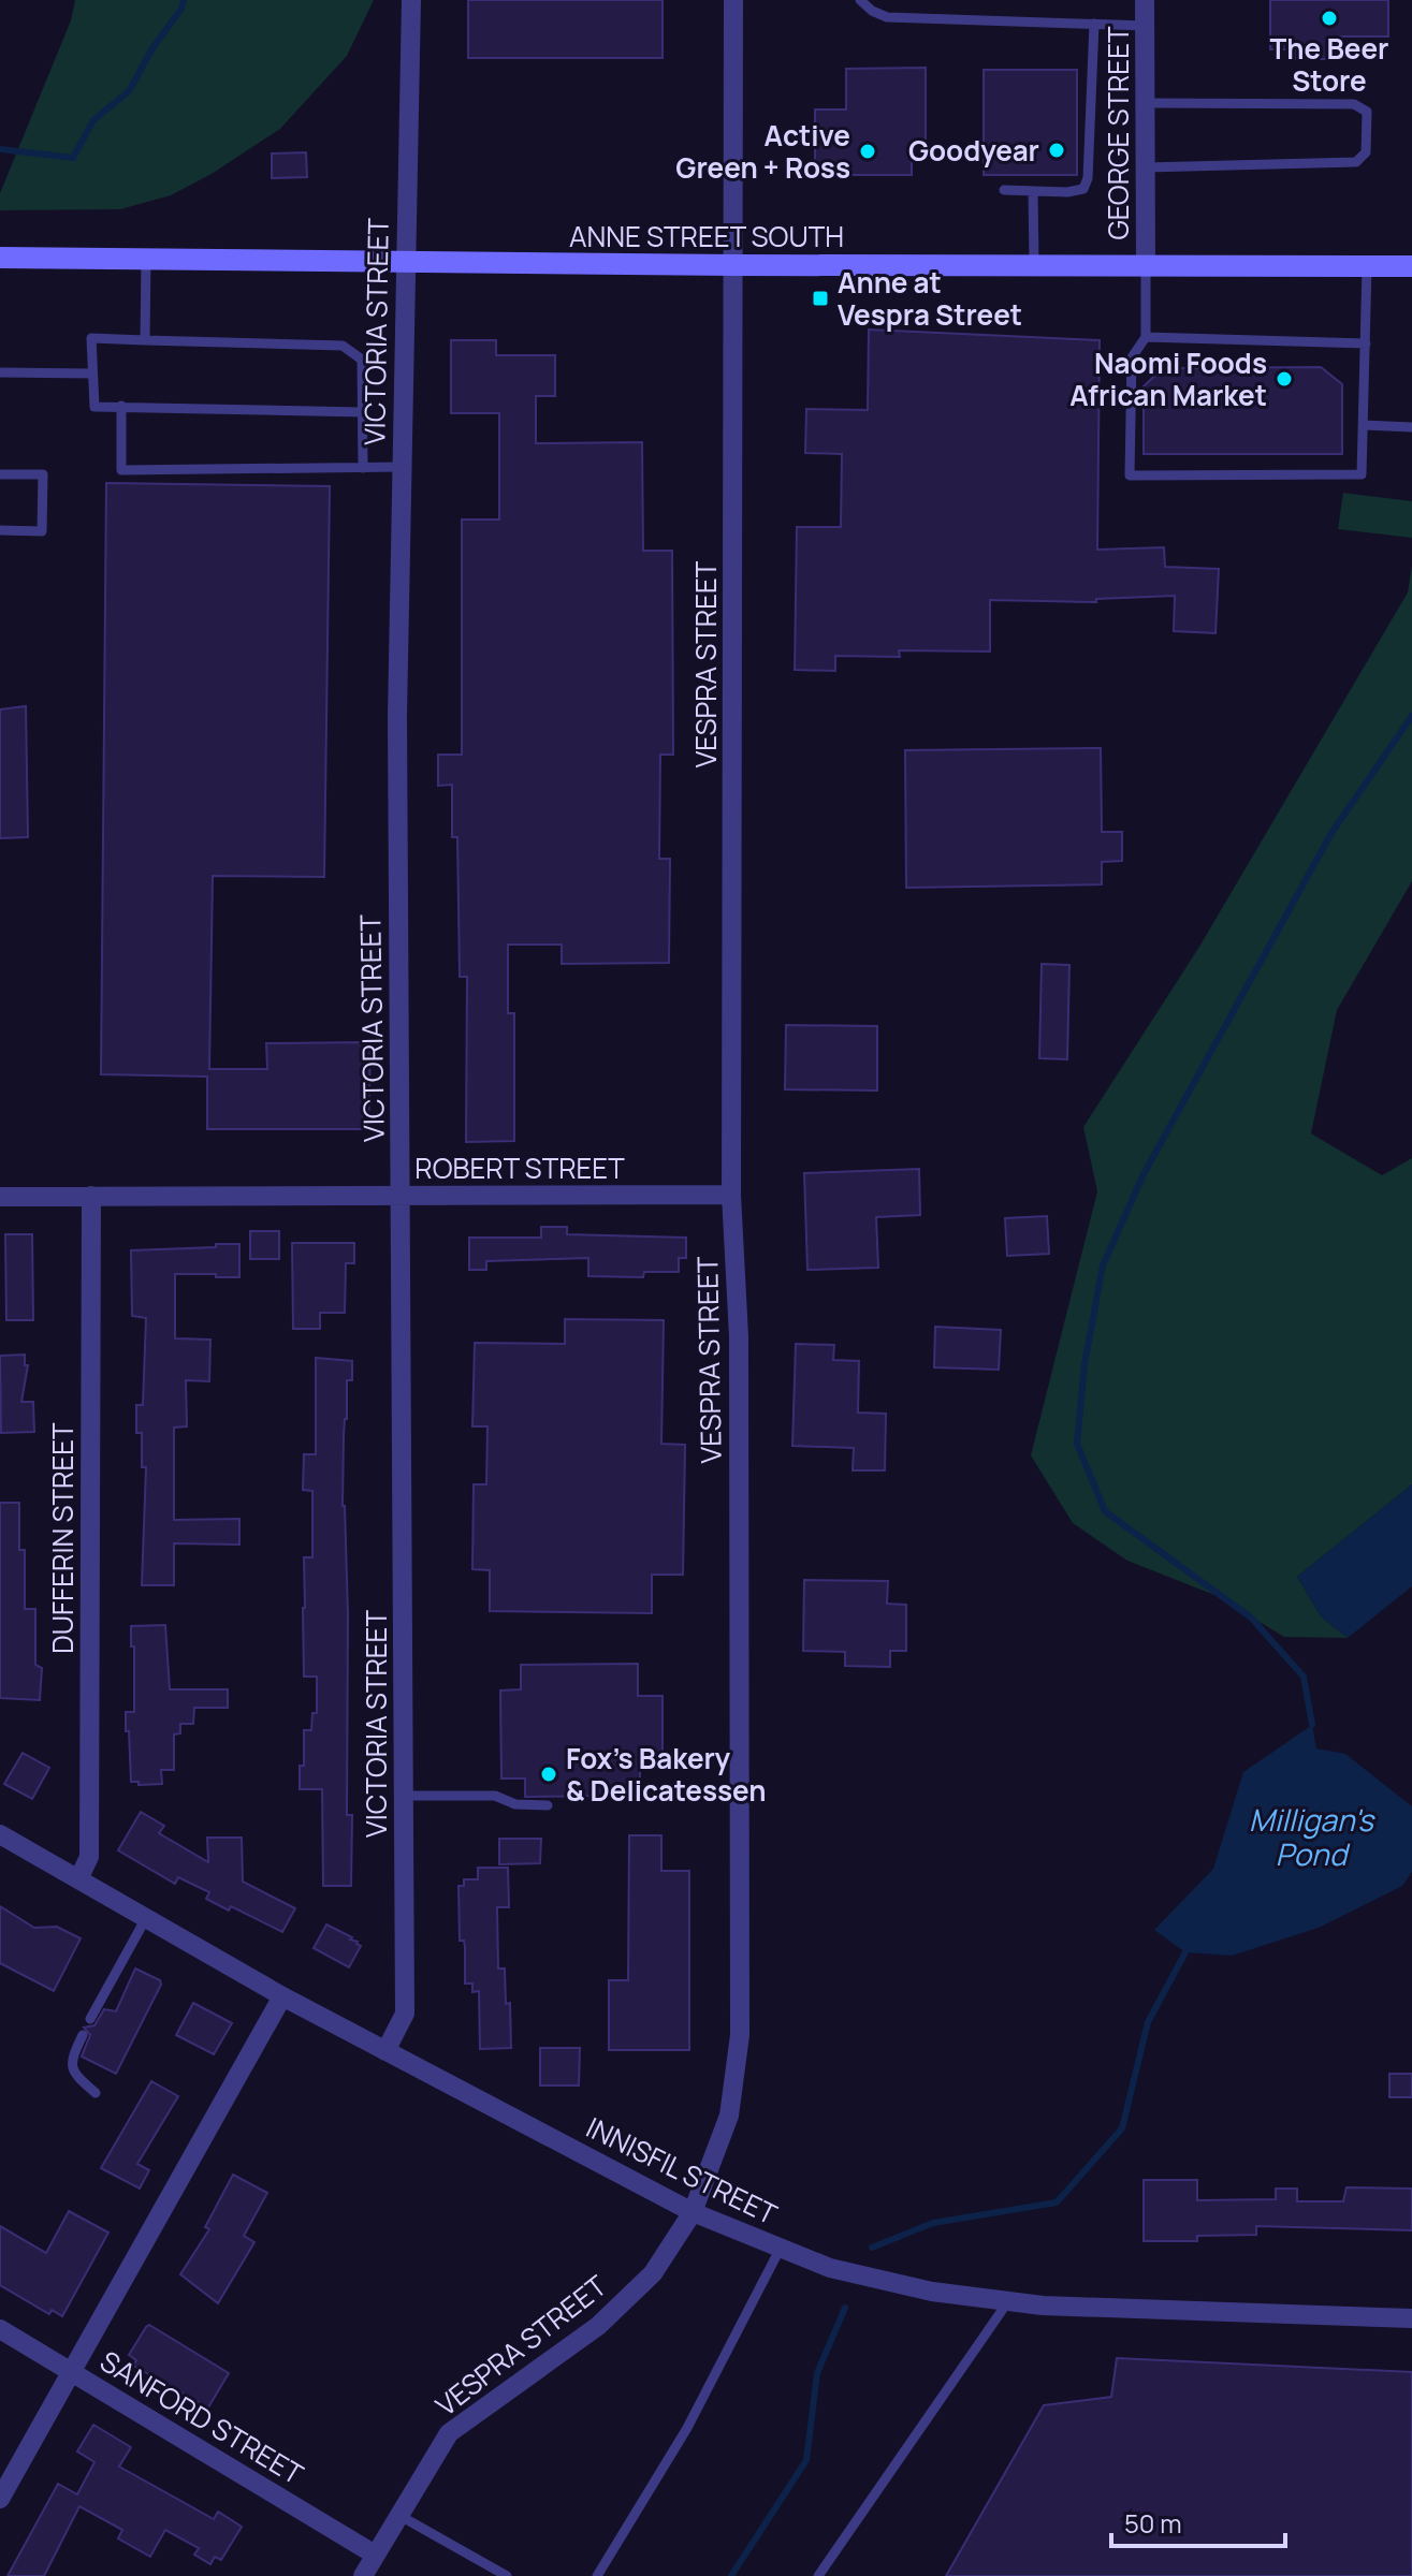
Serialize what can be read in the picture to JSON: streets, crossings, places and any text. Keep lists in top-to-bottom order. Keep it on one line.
{"streets":{"street":["GEORGE STREET","ANNE STREET SOUTH","VICTORIA STREET","VESPRA STREET","ROBERT STREET","DUFFERIN STREET","INNISFIL STREET","SANFORD STREET"]},"crossings":[["GEORGE STREET","ANNE STREET SOUTH"],["ANNE STREET SOUTH","VICTORIA STREET"],["ANNE STREET SOUTH","VESPRA STREET"],["VICTORIA STREET","ROBERT STREET"],["VICTORIA STREET","INNISFIL STREET"],["VESPRA STREET","ROBERT STREET"],["VESPRA STREET","INNISFIL STREET"],["VESPRA STREET","SANFORD STREET"],["ROBERT STREET","DUFFERIN STREET"],["DUFFERIN STREET","INNISFIL STREET"]],"water":["Milligan's Pond"],"places":{"other":["The Beer Store","Goodyear","Active Green + Ross","Naomi Foods African Market","Fox's Bakery & Delicatessen"],"transit":["Anne at Vespra Street"]},"scale_bar":"50 m"}
